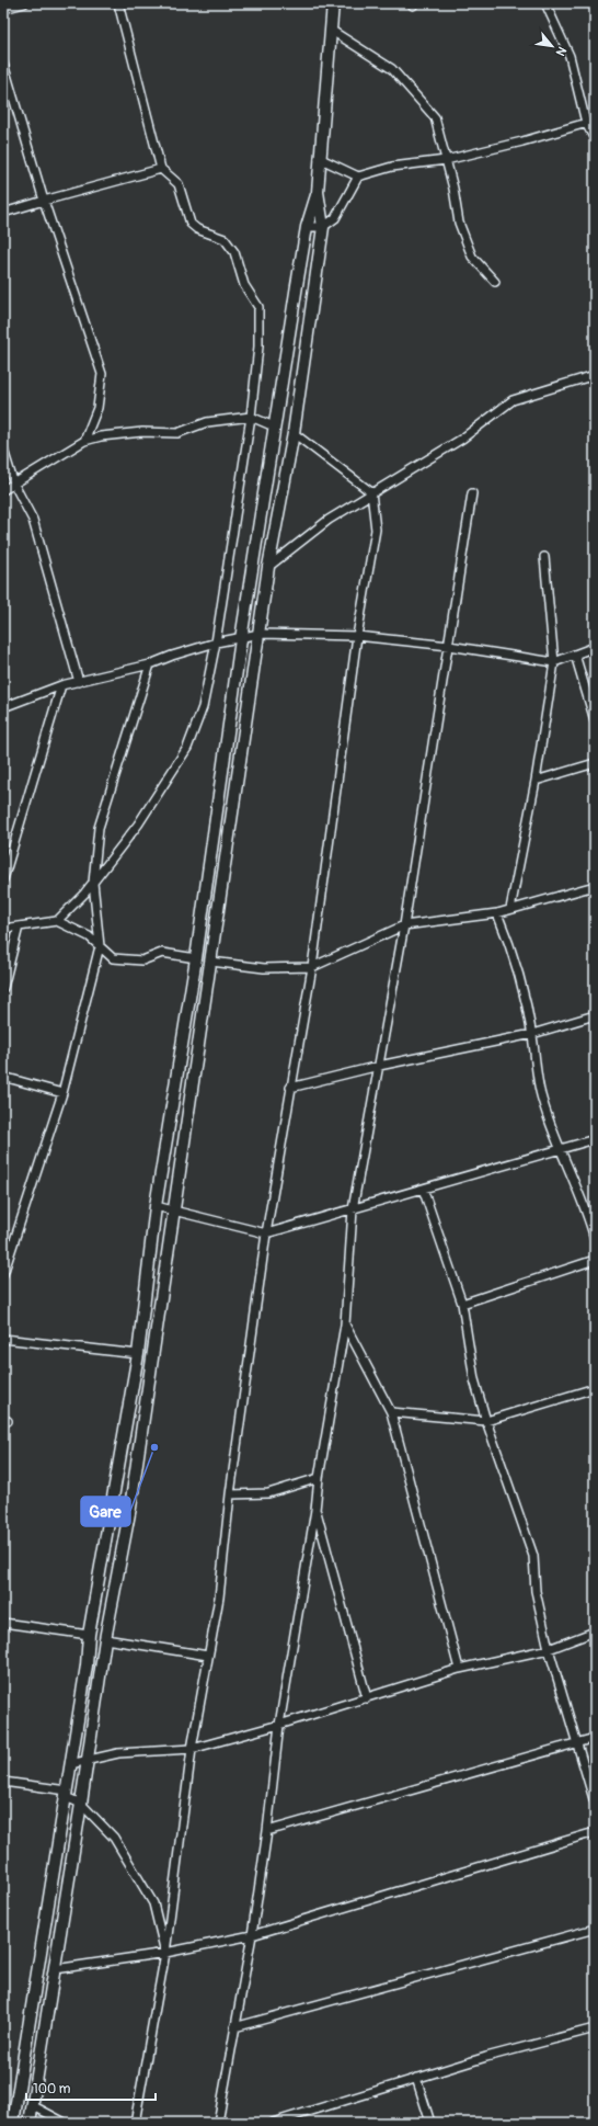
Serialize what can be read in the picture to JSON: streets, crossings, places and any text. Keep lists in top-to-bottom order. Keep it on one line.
{"places":["Gare"],"scale_bar":"100 m","north":"bottom right"}
